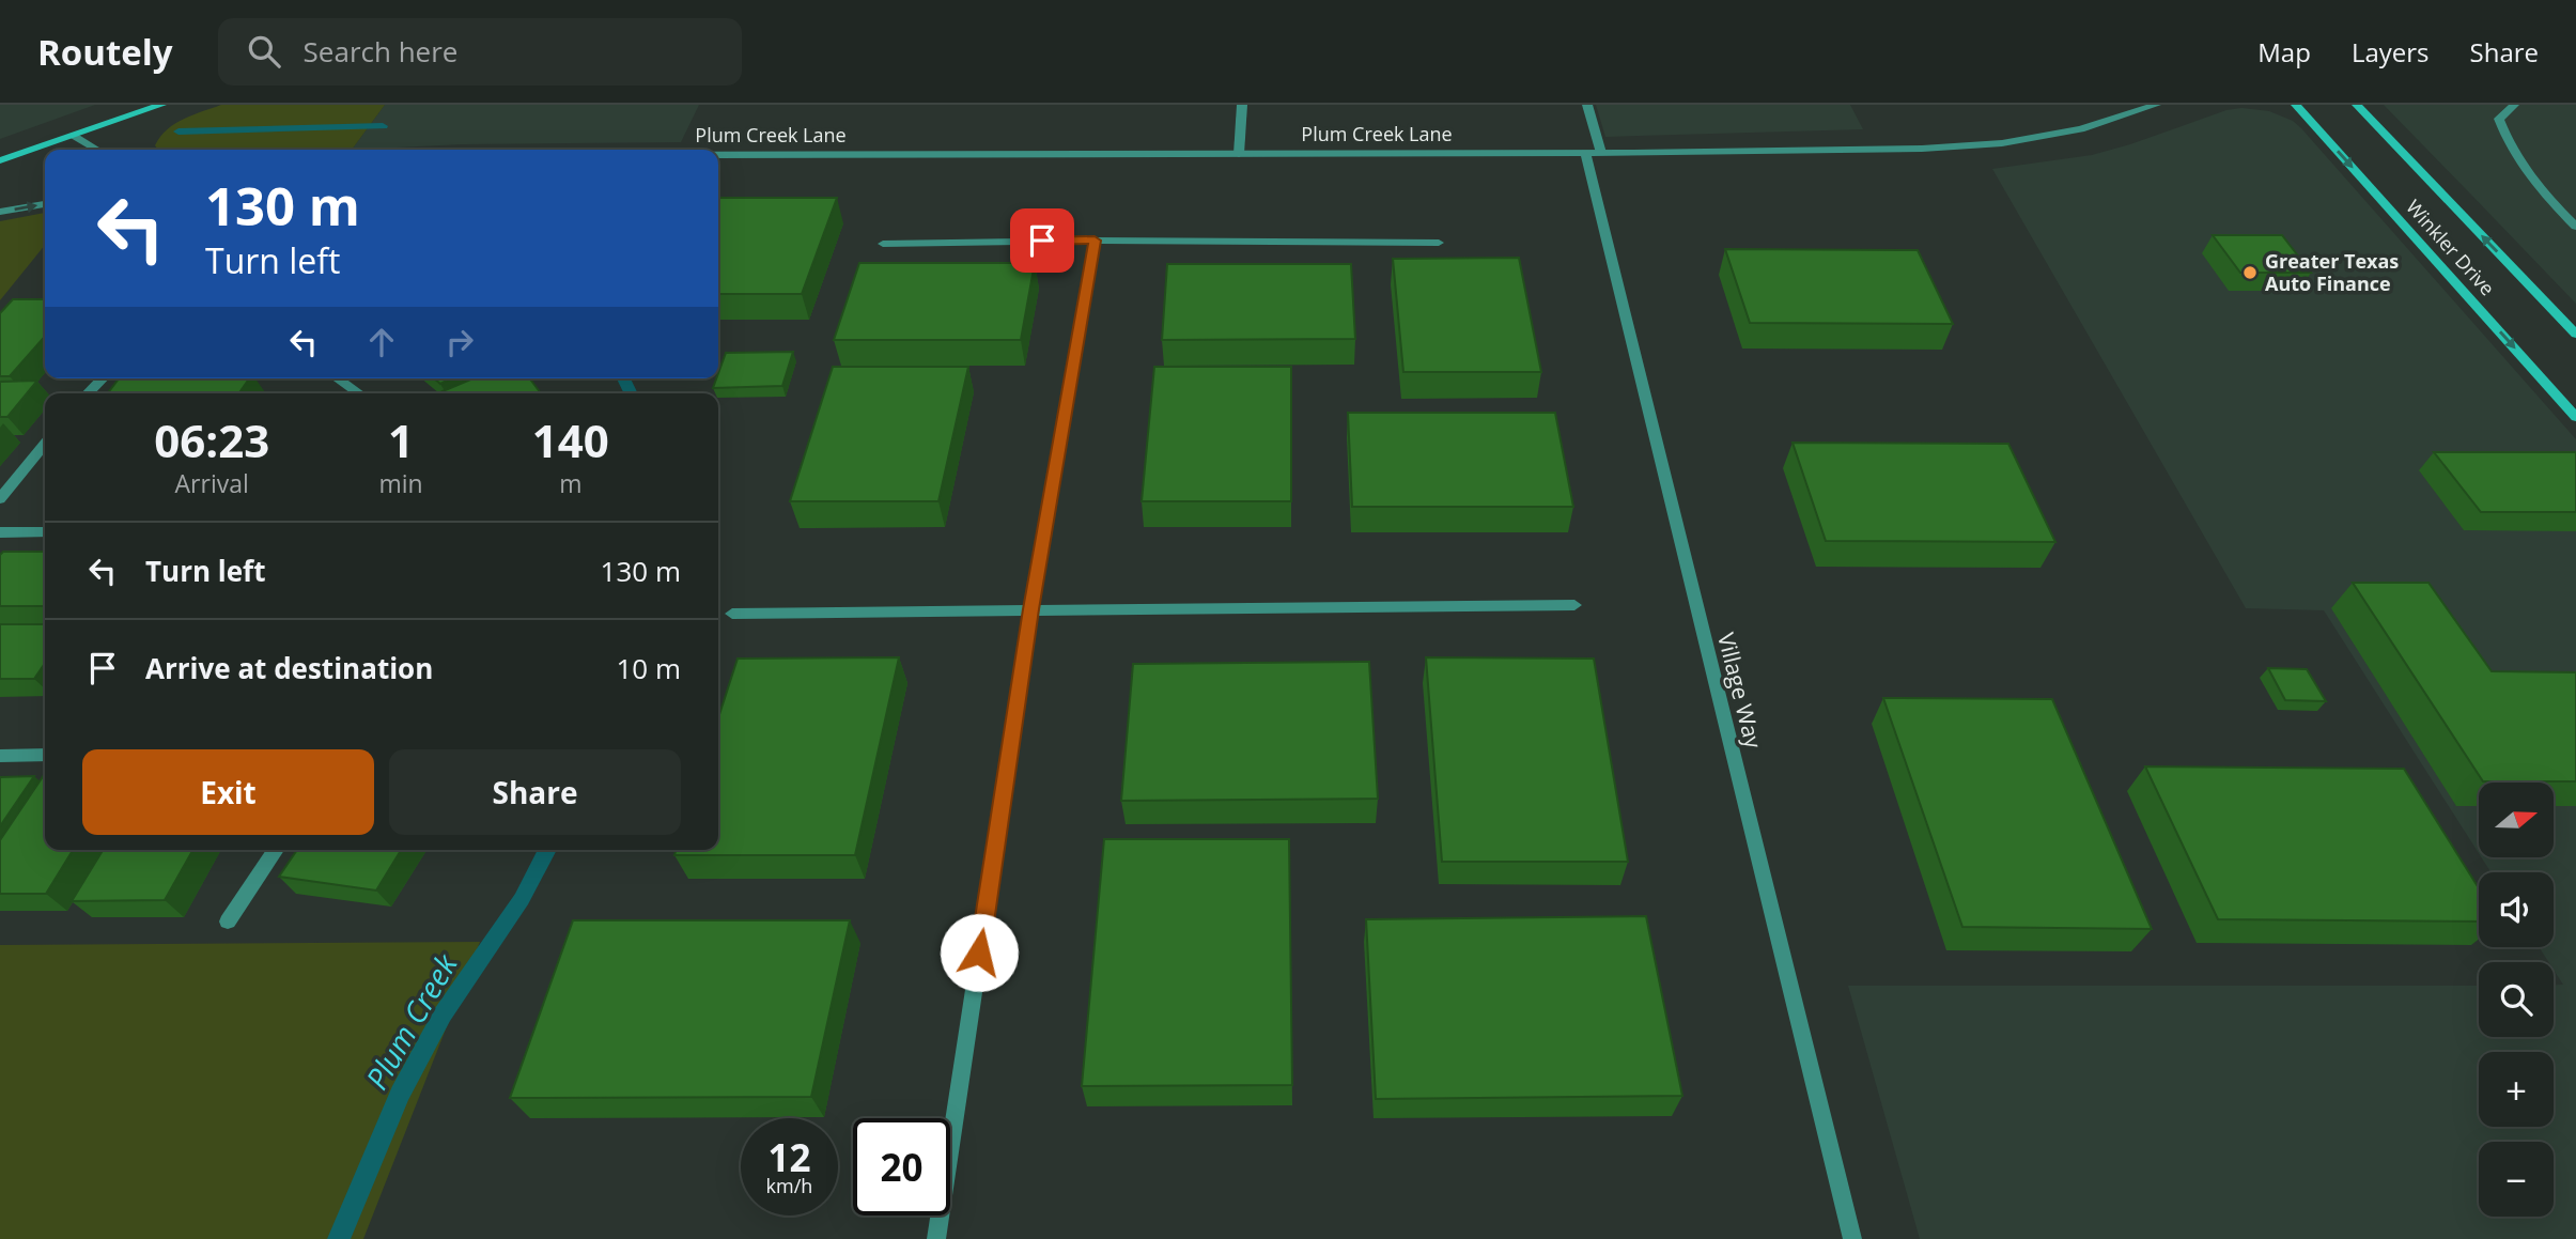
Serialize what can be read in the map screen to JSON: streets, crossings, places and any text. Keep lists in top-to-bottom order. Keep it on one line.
{"streets":{"main road":["Winkler Drive"],"street":["Plum Creek Lane","Village Way"]},"crossings":[["Plum Creek Lane","Village Way"]],"water":["Plum Creek"],"places":["Greater Texas Auto Finance"],"north":"right","page":{"header":"Routely","search":"Search here","nav":["Map","Layers","Share"],"turn":["130 m","Turn left"],"eta":["06:23","Arrival","1","min","140","m"],"list":[{"name":"Turn left","value":"130 m"},{"name":"Arrive at destination","value":"10 m"}],"buttons":["Exit","Share"],"map_buttons":["+","−"],"speed":"12 km/h","limit":"20"}}
